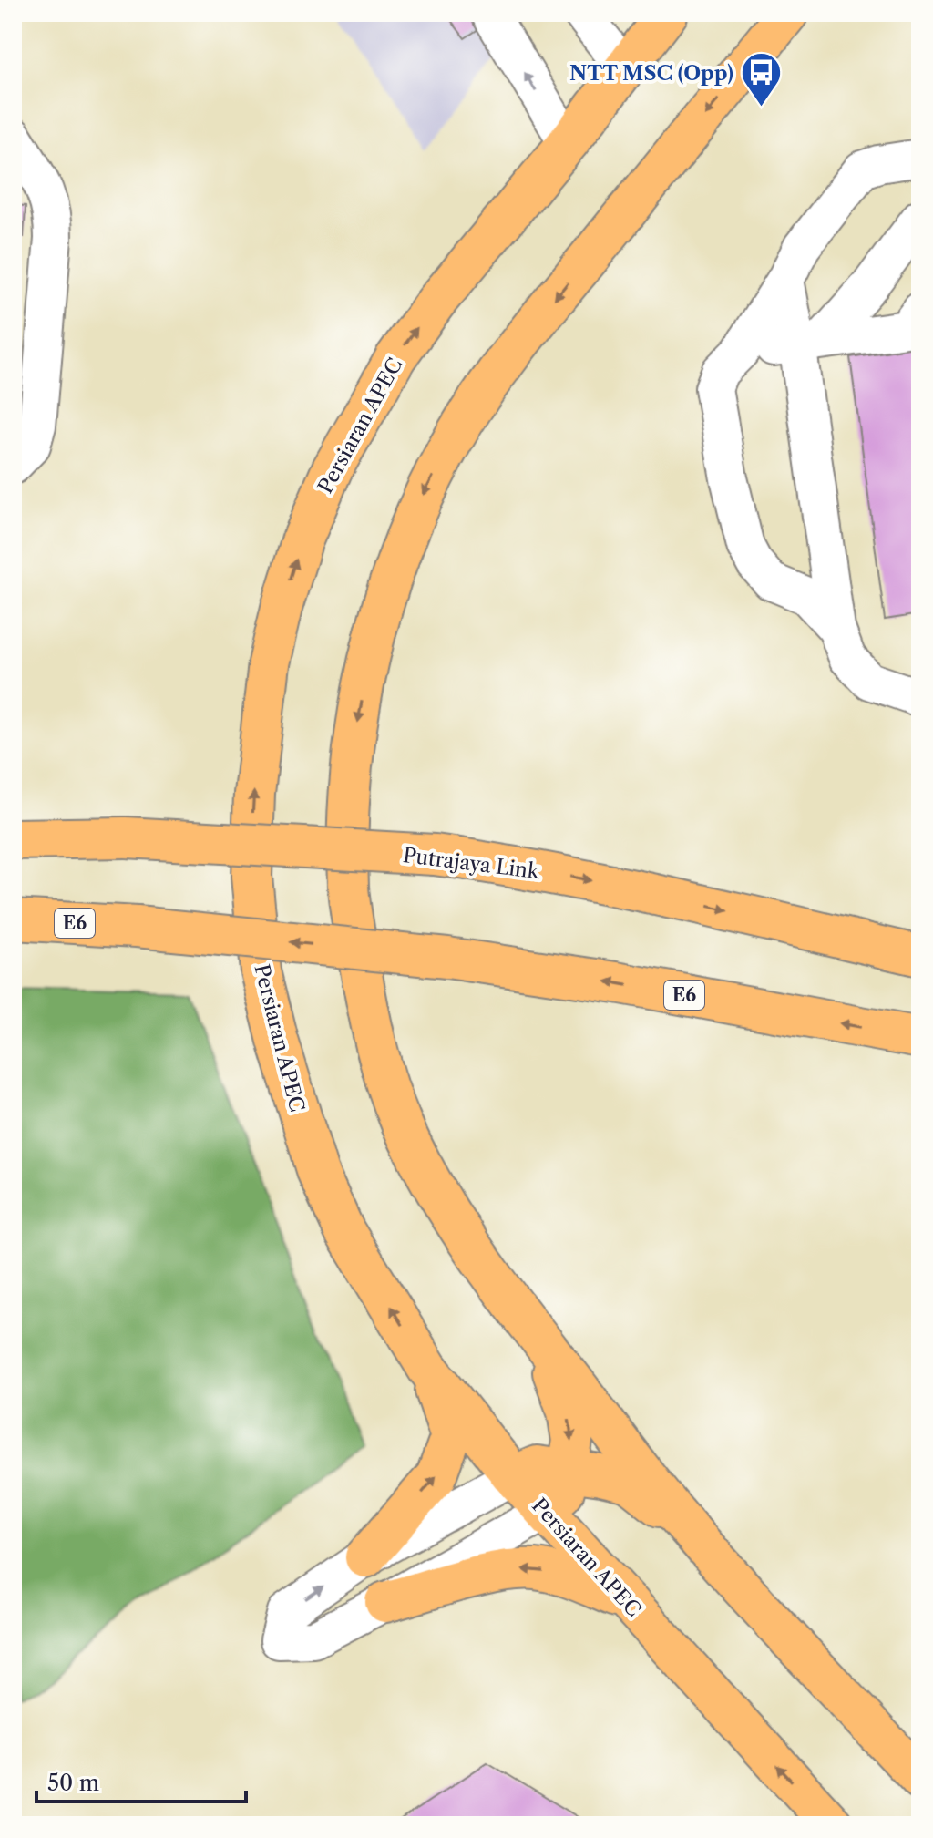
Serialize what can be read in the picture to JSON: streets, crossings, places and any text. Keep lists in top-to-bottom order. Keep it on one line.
{"streets":{"main road":["Persiaran APEC","Putrajaya Link","E6"]},"one_way":["Persiaran APEC"],"places":{"bus stop":["NTT MSC (Opp)"]},"scale_bar":"50 m"}
